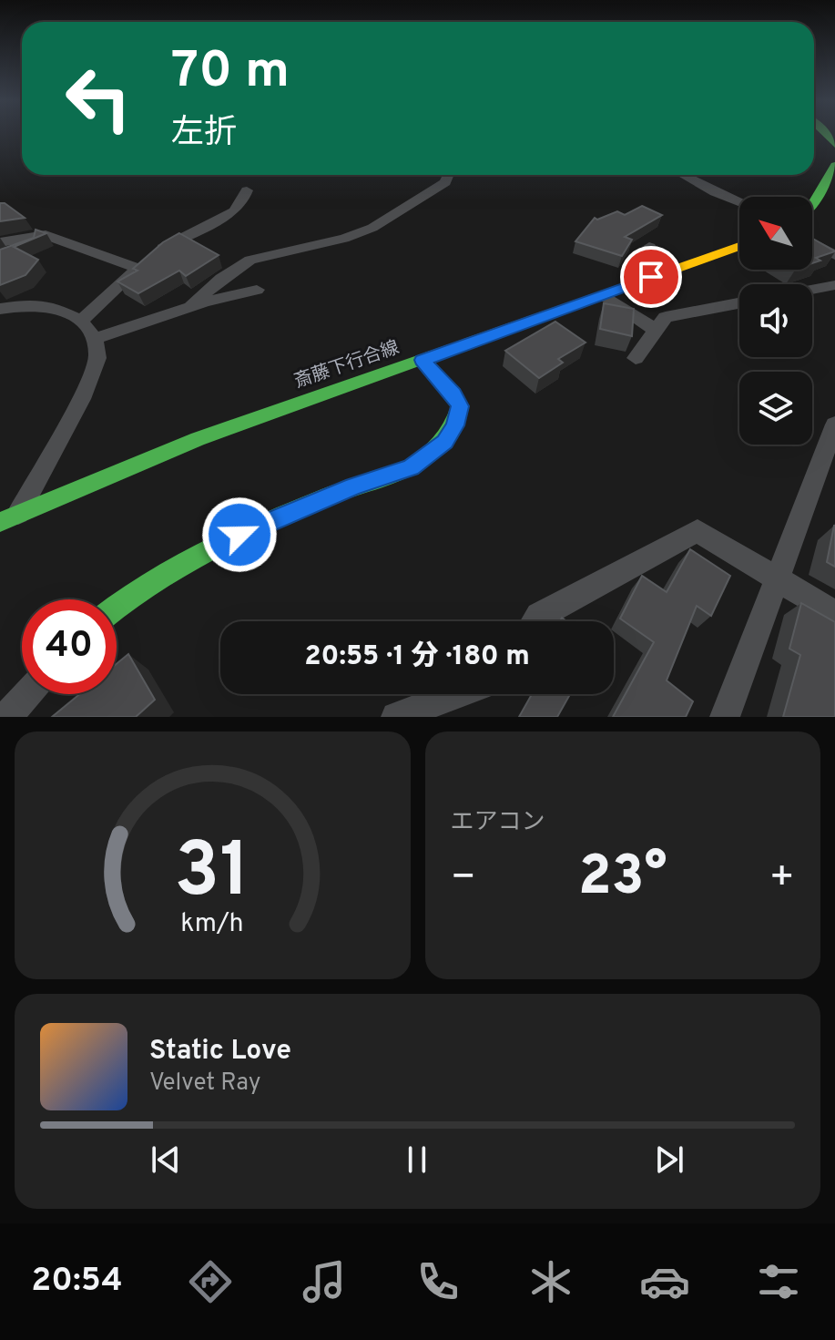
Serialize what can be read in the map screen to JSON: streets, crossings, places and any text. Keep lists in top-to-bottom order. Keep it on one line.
{"streets":{"main road":["斎藤下行合線"]},"north":"top left","page":{"turn":["70 m","左折"],"limit":"40","trip":"20:55 · 1 分 · 180 m","tile":"エアコン","heat":["−","23°","+"],"song":["Static Love","Velvet Ray"],"tabs":"20:54","gauge":["31","km/h"]}}
